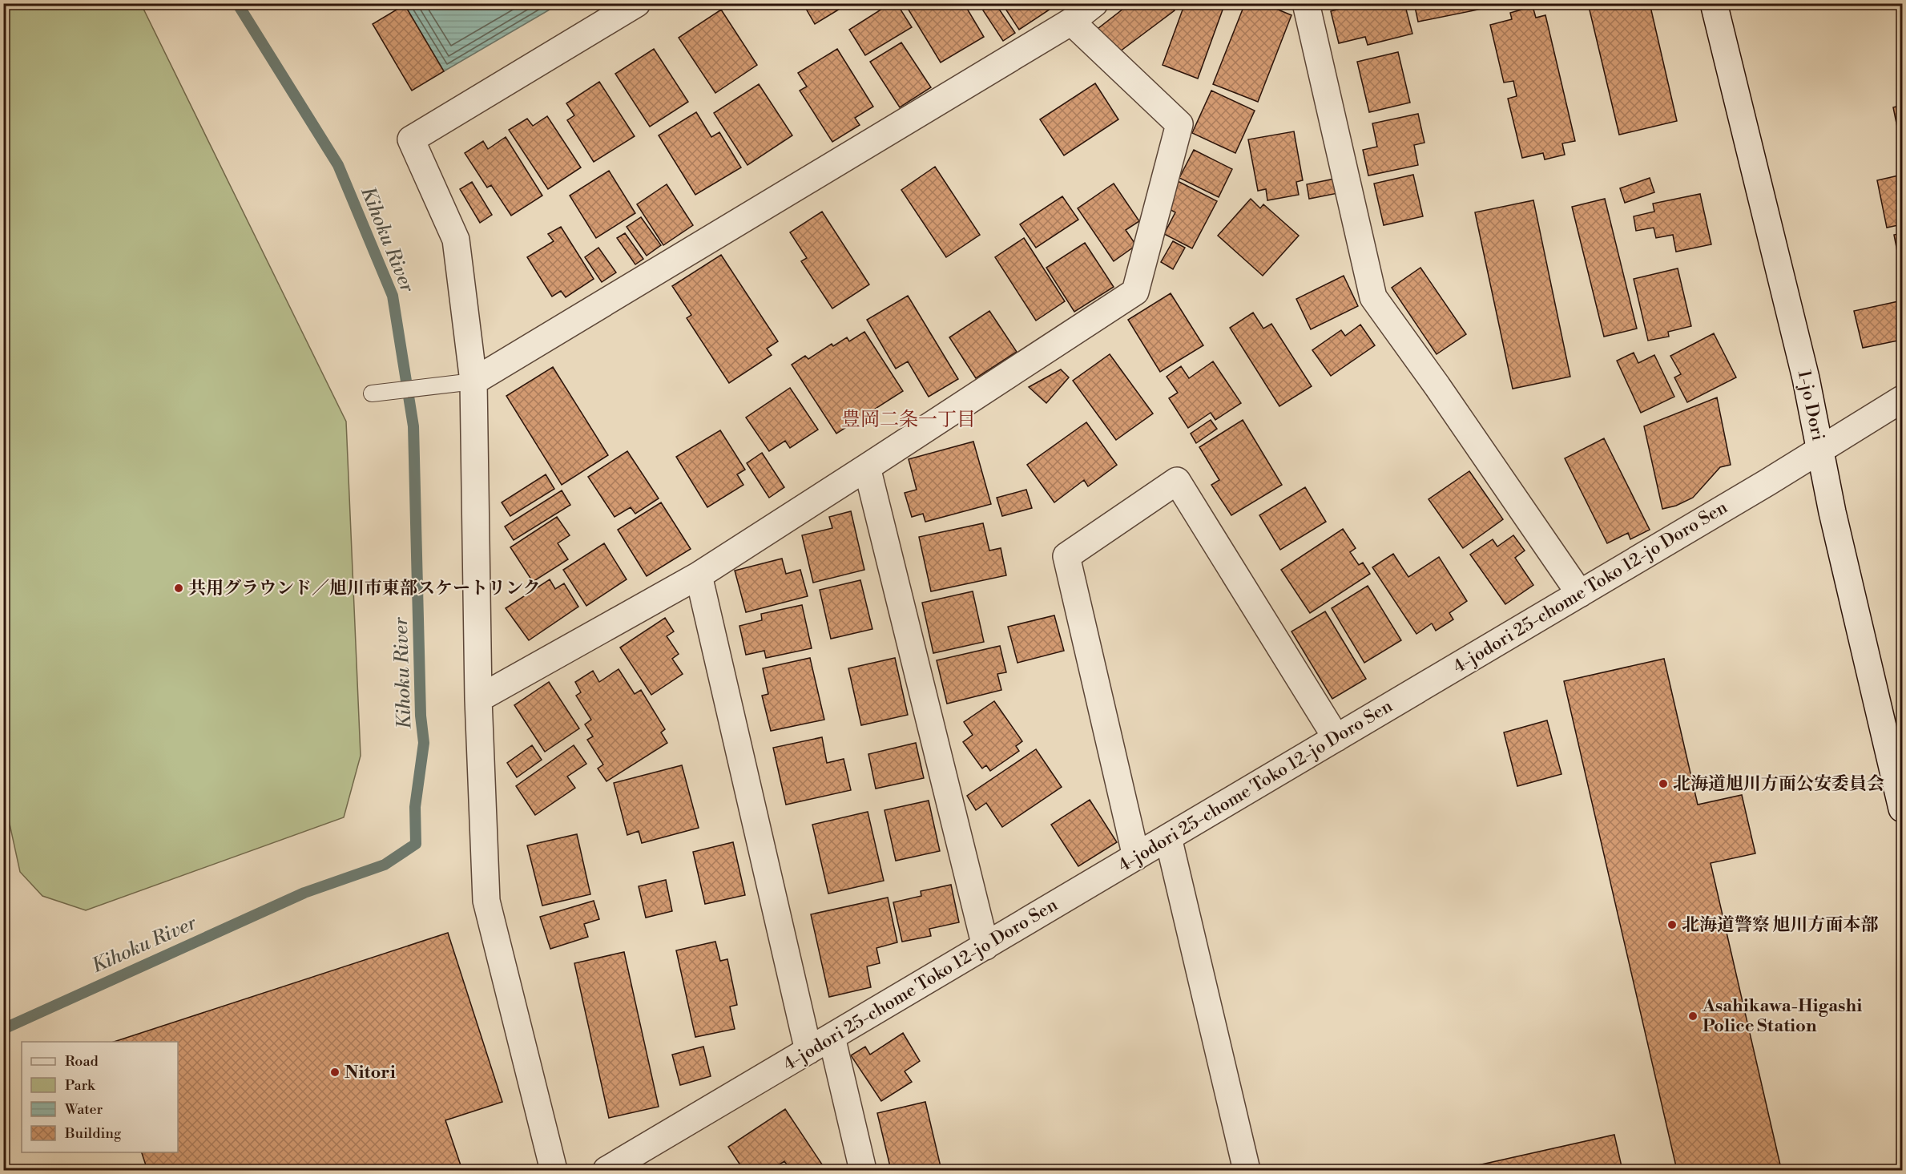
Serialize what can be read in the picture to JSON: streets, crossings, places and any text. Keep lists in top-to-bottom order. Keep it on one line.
{"streets":{"street":["1-jo Dori","4-jodori 25-chome Toko 12-jo Doro Sen"]},"crossings":[["1-jo Dori","4-jodori 25-chome Toko 12-jo Doro Sen"]],"districts":["豊岡二条一丁目"],"water":["Kihoku River"],"places":["共用グラウンド／旭川市東部スケートリンク","北海道旭川方面公安委員会","北海道警察 旭川方面本部","Asahikawa-Higashi Police Station","Nitori"],"legend":["Road","Park","Water","Building"]}
